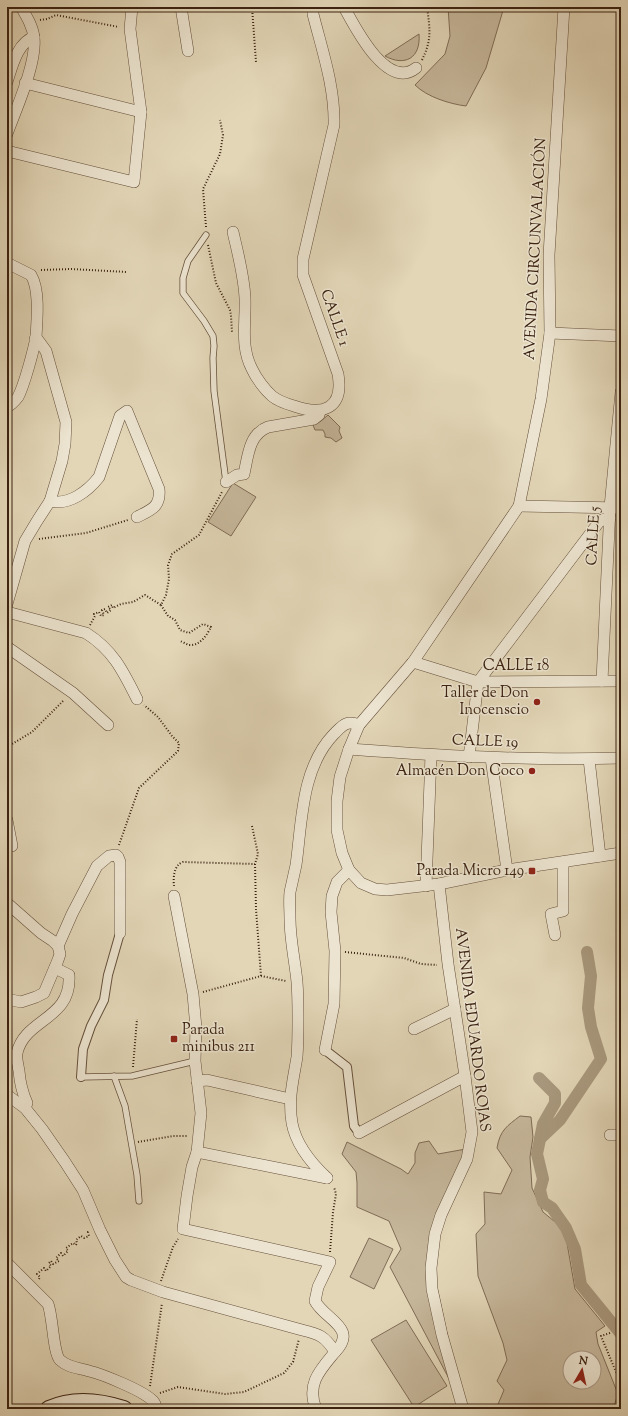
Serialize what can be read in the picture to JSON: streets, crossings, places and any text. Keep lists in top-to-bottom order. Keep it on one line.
{"streets":{"street":["AVENIDA CIRCUNVALACIÓN","CALLE 1","CALLE 5","CALLE 18","CALLE 19","AVENIDA EDUARDO ROJAS"]},"crossings":[["AVENIDA CIRCUNVALACIÓN","CALLE 18"],["AVENIDA CIRCUNVALACIÓN","CALLE 19"],["AVENIDA CIRCUNVALACIÓN","AVENIDA EDUARDO ROJAS"],["CALLE 5","CALLE 18"]],"places":{"other":["Taller de Don Inocenscio","Almacén Don Coco"],"transit":["Parada Micro 149","Parada minibus 211"]},"north":"top"}
